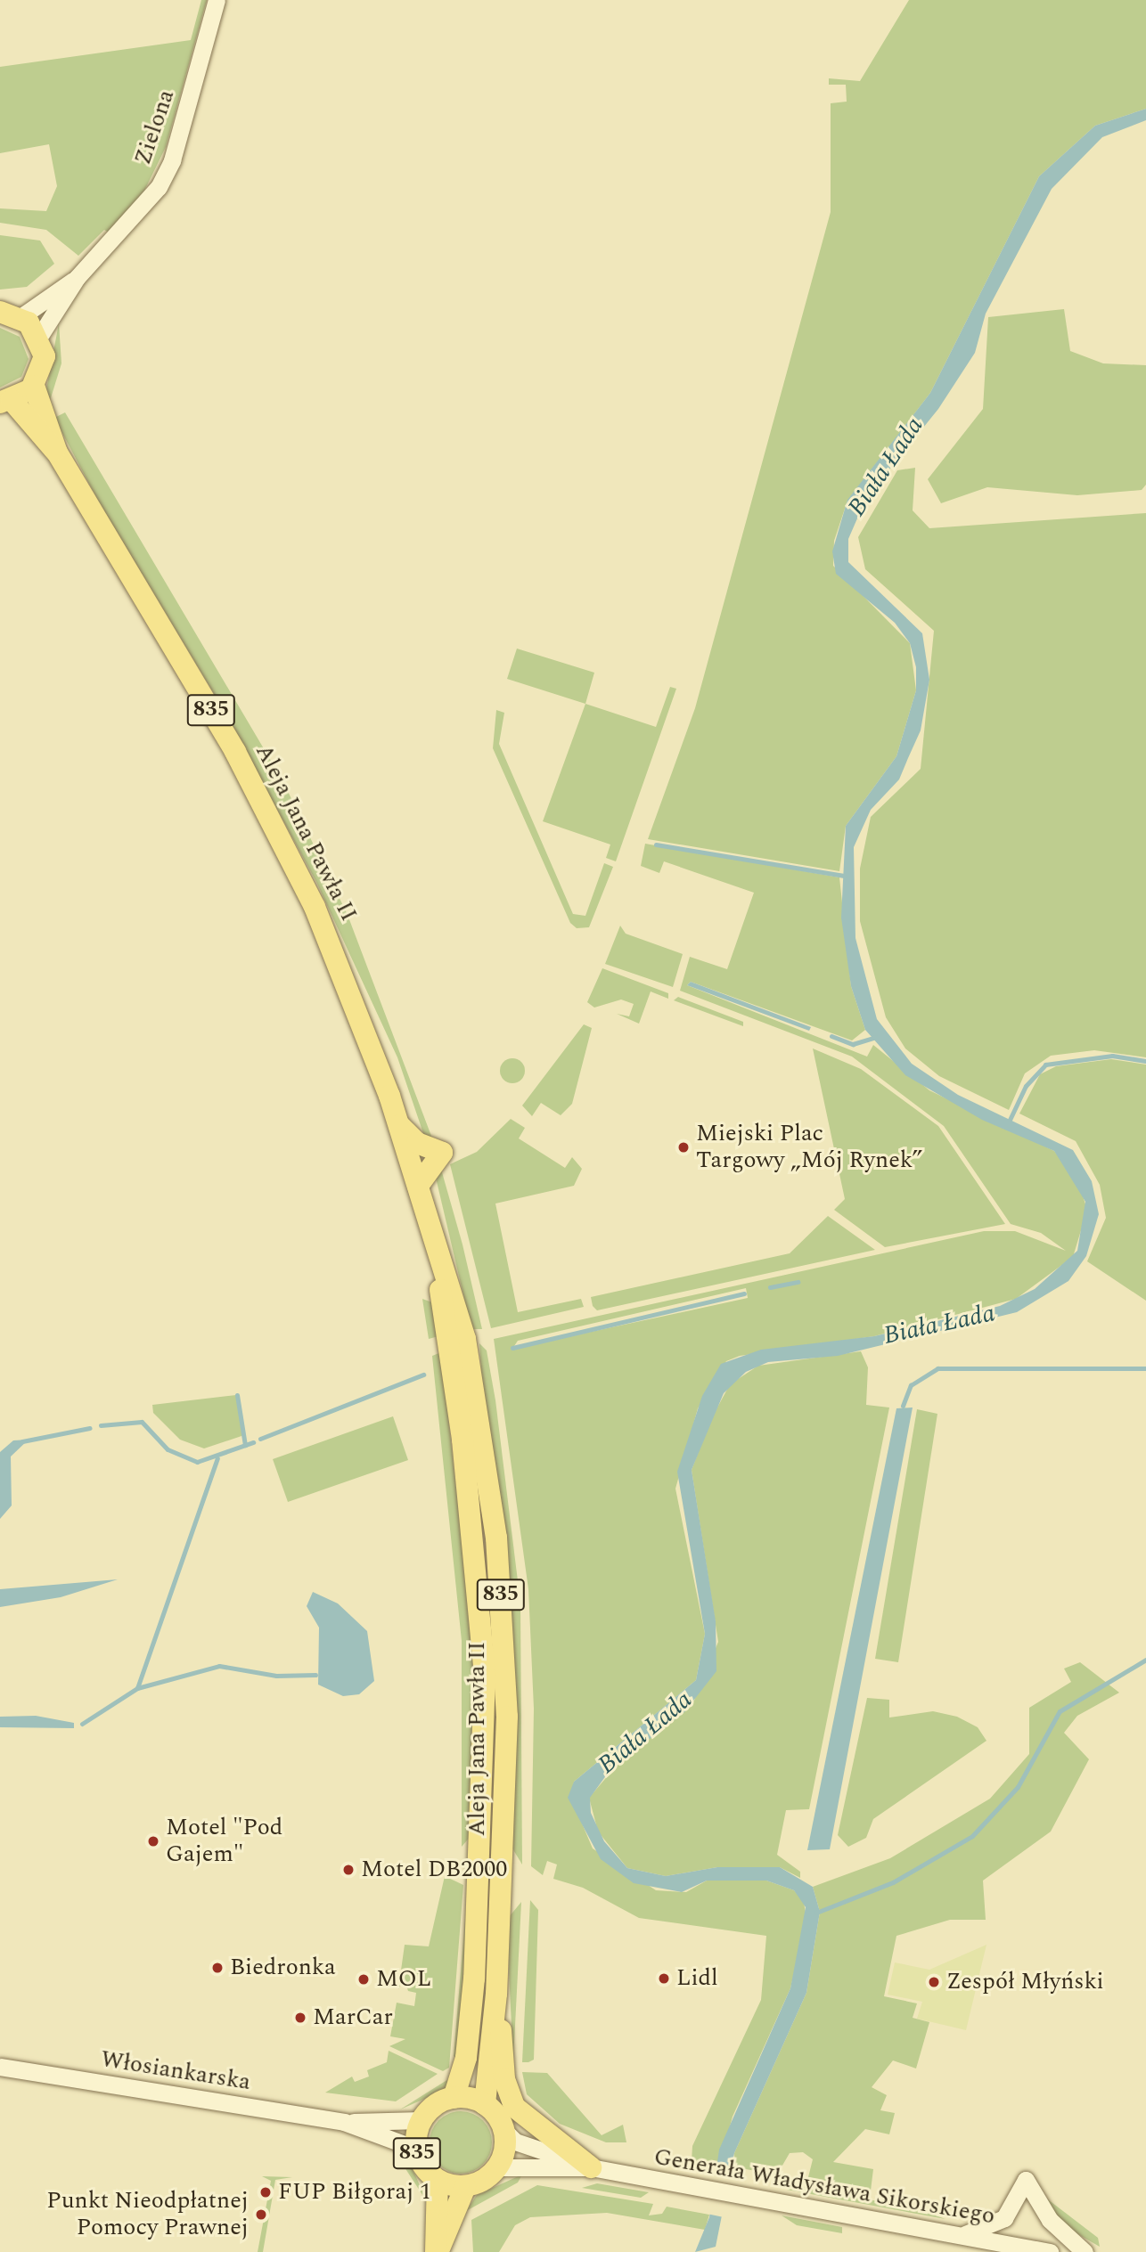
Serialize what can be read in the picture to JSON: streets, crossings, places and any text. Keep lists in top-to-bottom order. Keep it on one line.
{"streets":{"main road":["835","Aleja Jana Pawła II"],"street":["Zielona","Włosiankarska","Generała Władysława Sikorskiego"]},"crossings":[["835","Aleja Jana Pawła II"],["835","Włosiankarska"],["835","Generała Władysława Sikorskiego"],["Aleja Jana Pawła II","Włosiankarska"],["Aleja Jana Pawła II","Generała Władysława Sikorskiego"],["Włosiankarska","Generała Władysława Sikorskiego"]],"water":["Biała Łada"],"places":["Miejski Plac Targowy „Mój Rynek”","Motel \"Pod Gajem\"","Motel DB2000","Biedronka","Lidl","MOL","Zespół Młyński","MarCar","FUP Biłgoraj 1","Punkt Nieodpłatnej Pomocy Prawnej"]}
